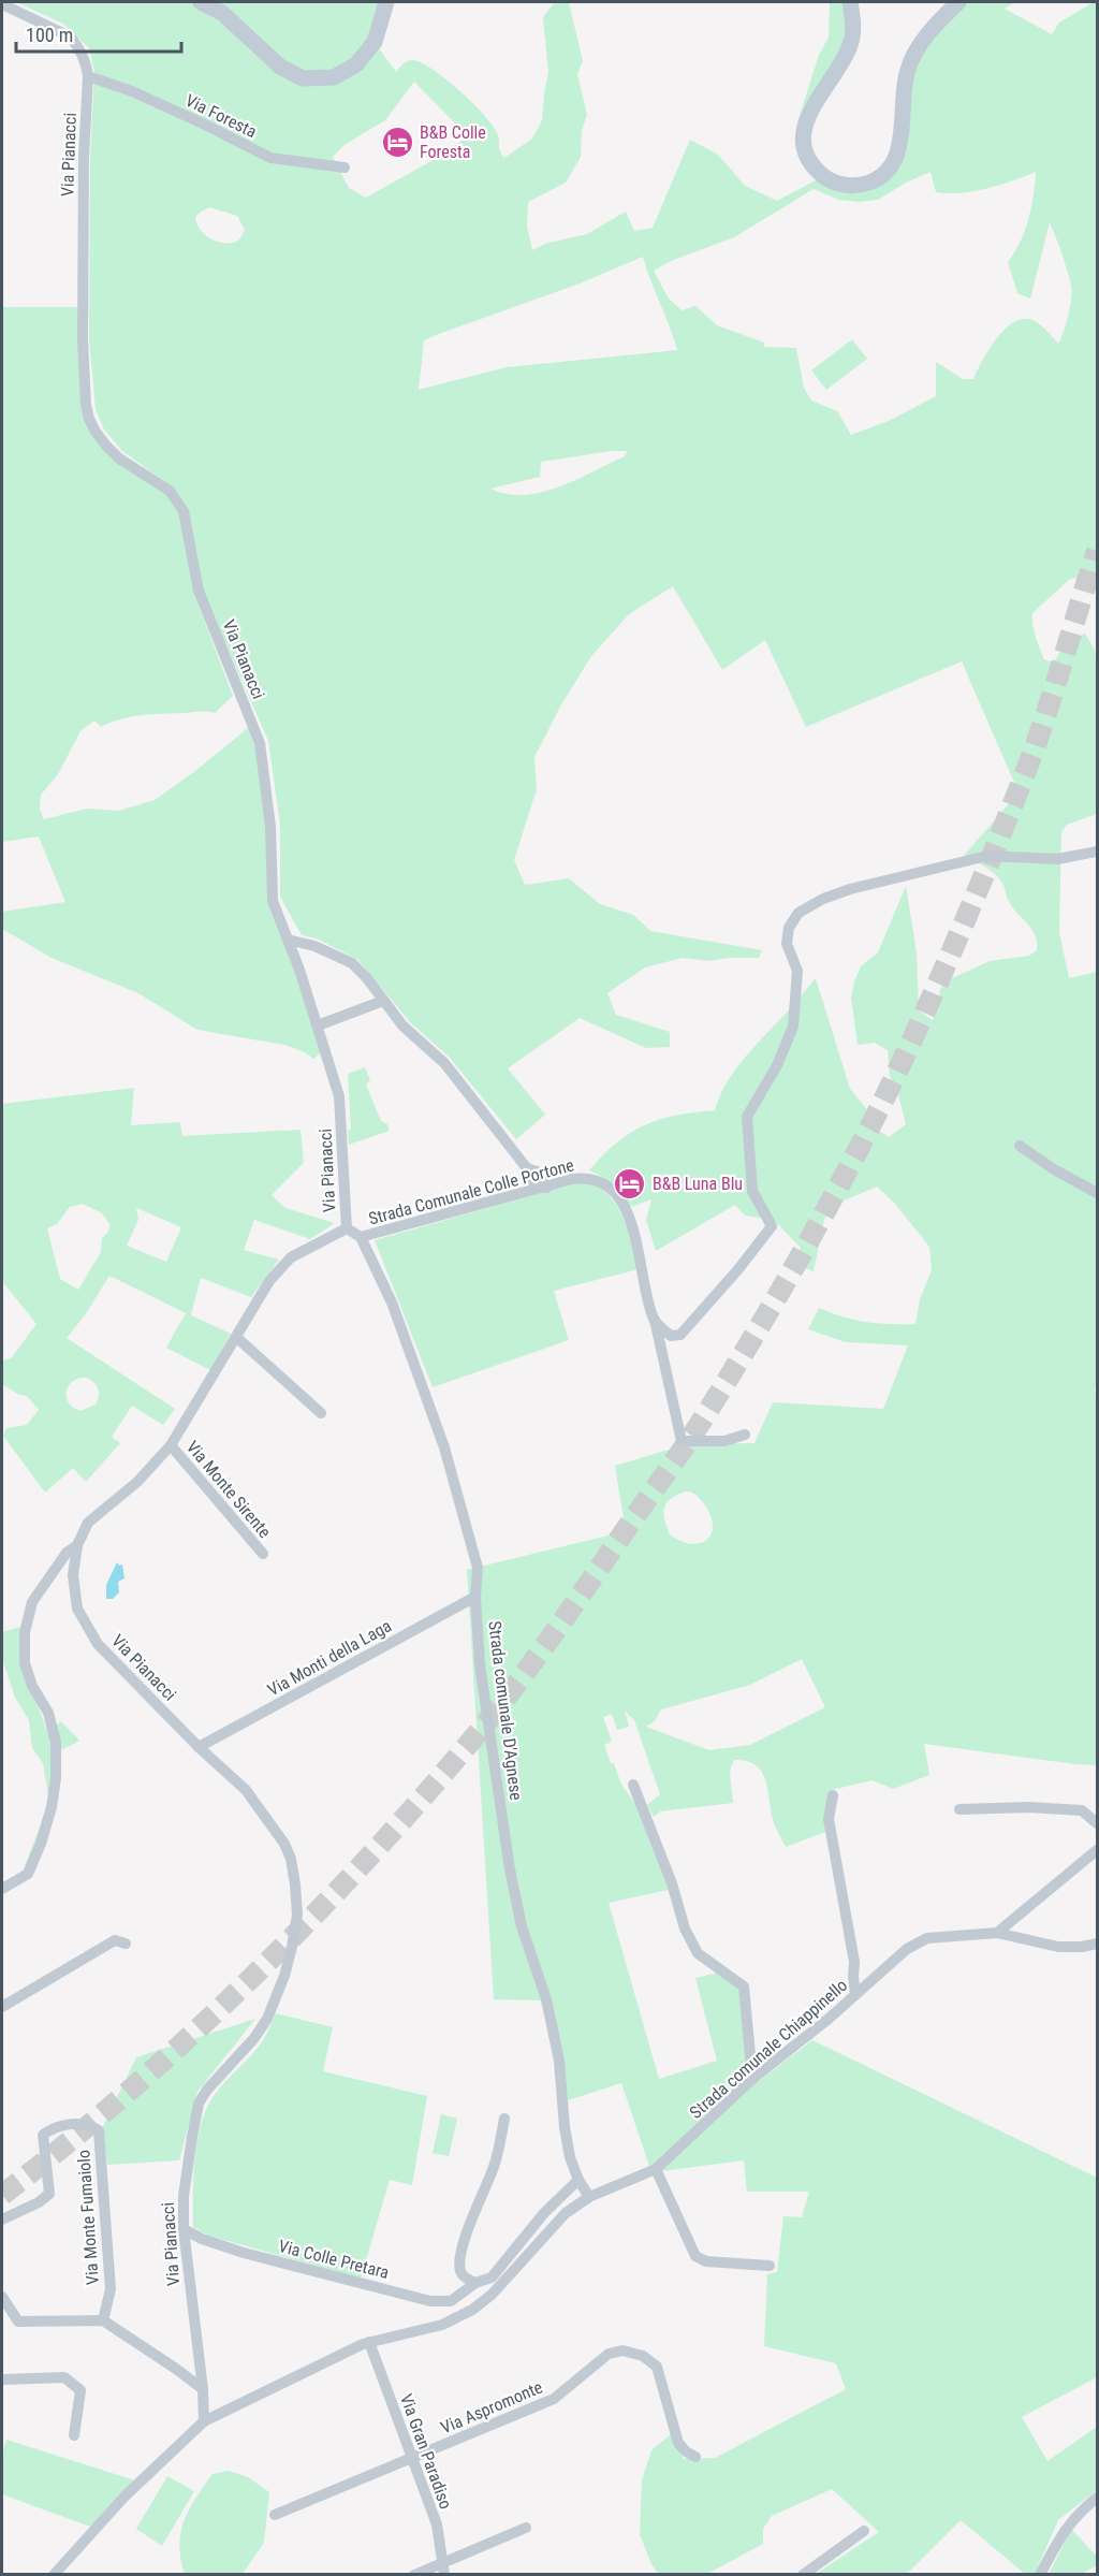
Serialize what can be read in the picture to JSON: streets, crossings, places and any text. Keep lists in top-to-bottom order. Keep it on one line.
{"streets":{"street":["Via Foresta","Via Pianacci","Strada Comunale Colle Portone","Via Monte Sirente","Via Monti della Laga","Strada comunale D'Agnese","Strada comunale Chiappinello","Via Monte Fumaiolo","Via Colle Pretara","Via Aspromonte","Via Gran Paradiso"]},"crossings":[["Via Foresta","Via Pianacci"],["Via Pianacci","Strada Comunale Colle Portone"],["Via Pianacci","Via Monte Sirente"],["Via Pianacci","Via Monti della Laga"],["Via Pianacci","Strada comunale Chiappinello"],["Via Pianacci","Via Colle Pretara"],["Strada Comunale Colle Portone","Strada comunale D'Agnese"],["Via Monti della Laga","Strada comunale D'Agnese"],["Strada comunale D'Agnese","Strada comunale Chiappinello"],["Strada comunale D'Agnese","Via Colle Pretara"],["Strada comunale Chiappinello","Via Gran Paradiso"],["Via Aspromonte","Via Gran Paradiso"]],"places":{"hotel":["B&B Colle Foresta","B&B Luna Blu"]},"scale_bar":"100 m"}
